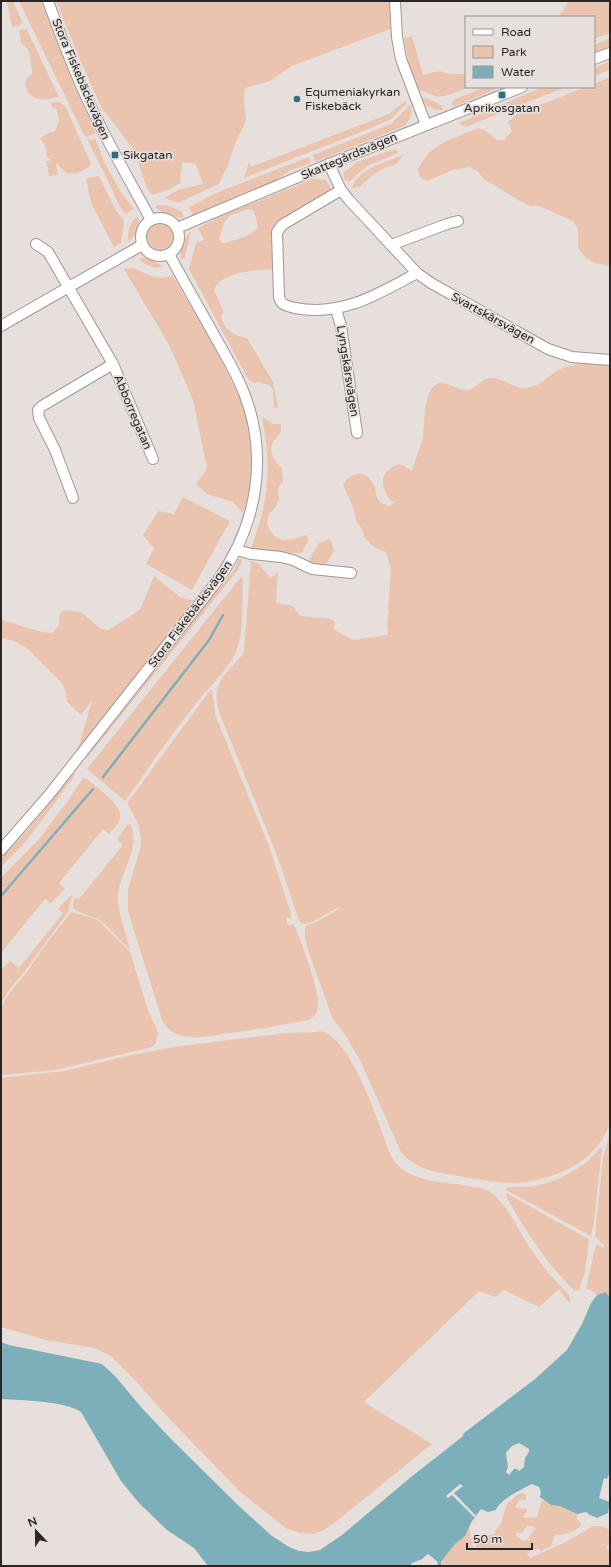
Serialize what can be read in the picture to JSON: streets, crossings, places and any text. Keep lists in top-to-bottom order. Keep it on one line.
{"streets":{"street":["Stora Fiskebäcksvägen","Skattegårdsvägen","Svartskärsvägen","Lyngskärsvägen","Abborregatan"]},"crossings":[["Stora Fiskebäcksvägen","Skattegårdsvägen"],["Skattegårdsvägen","Svartskärsvägen"]],"places":{"transit":["Aprikosgatan","Sikgatan"],"other":["Equmeniakyrkan Fiskebäck"]},"legend":["Road","Park","Water"],"scale_bar":"50 m","north":"top"}
